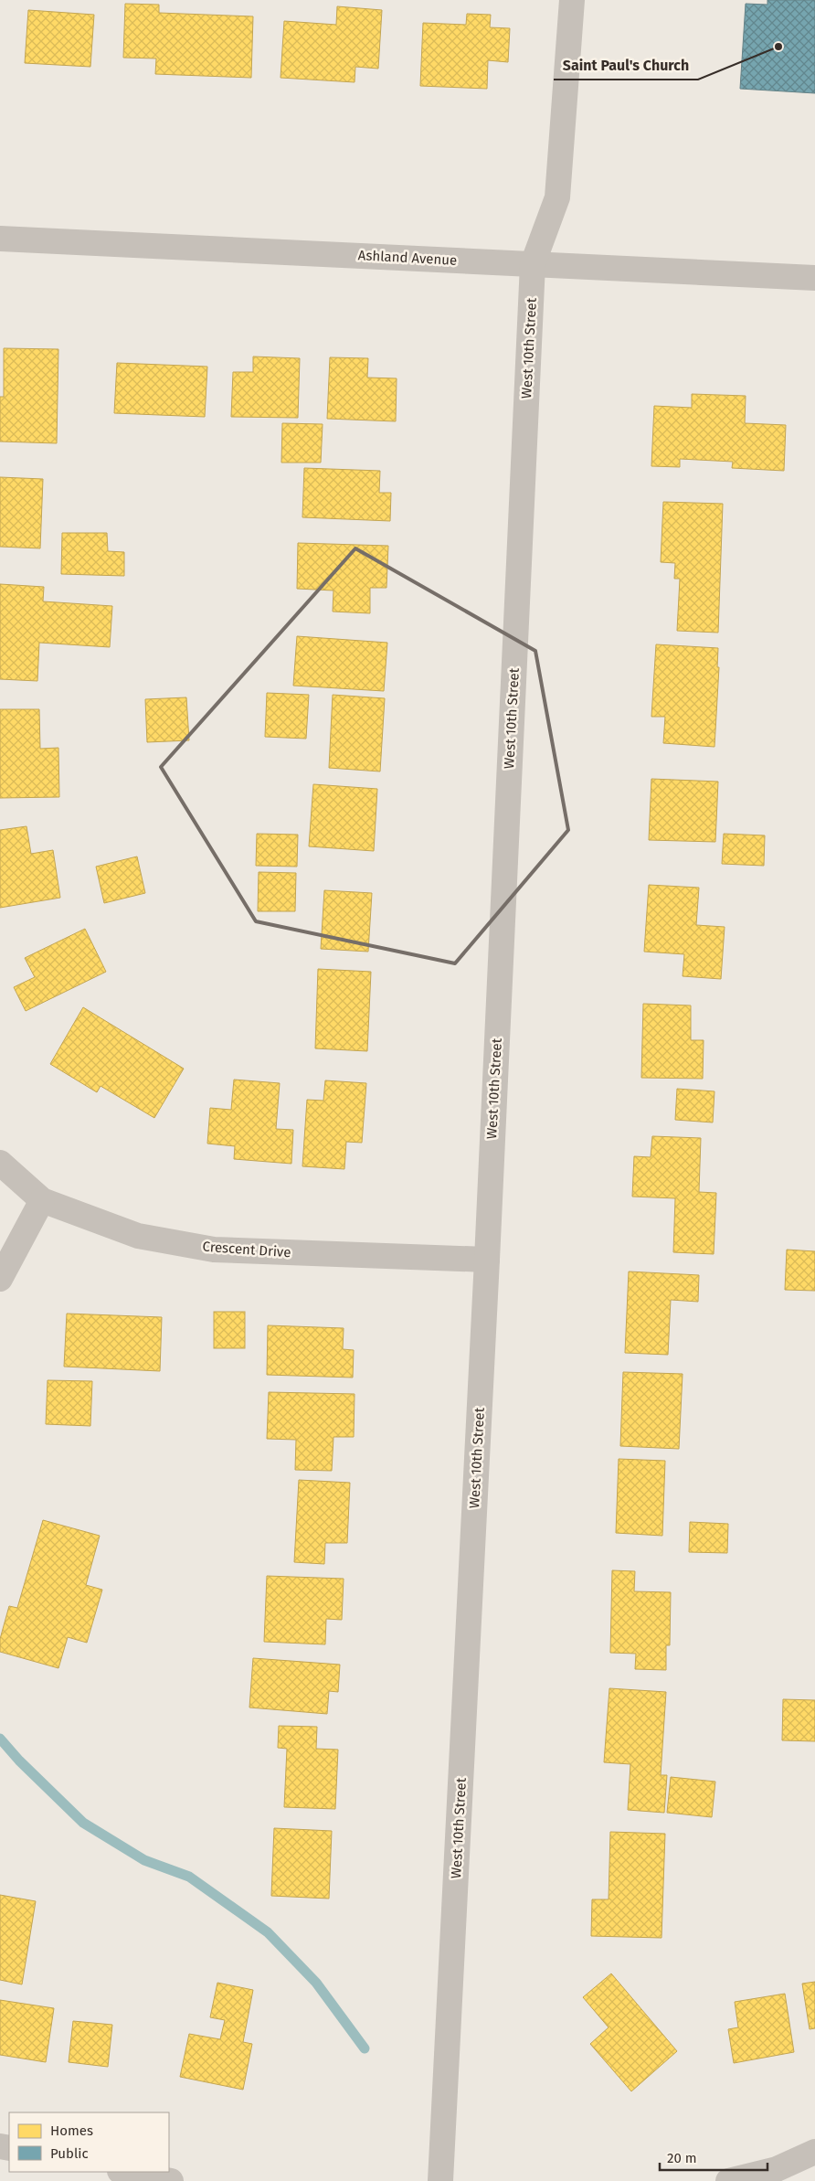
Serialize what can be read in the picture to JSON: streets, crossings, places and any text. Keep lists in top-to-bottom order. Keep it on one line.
{"streets":{"street":["Ashland Avenue","West 10th Street","Crescent Drive"]},"crossings":[["Ashland Avenue","West 10th Street"],["West 10th Street","Crescent Drive"]],"places":["Saint Paul's Church"],"legend":["Homes","Public"],"scale_bar":"20 m"}
